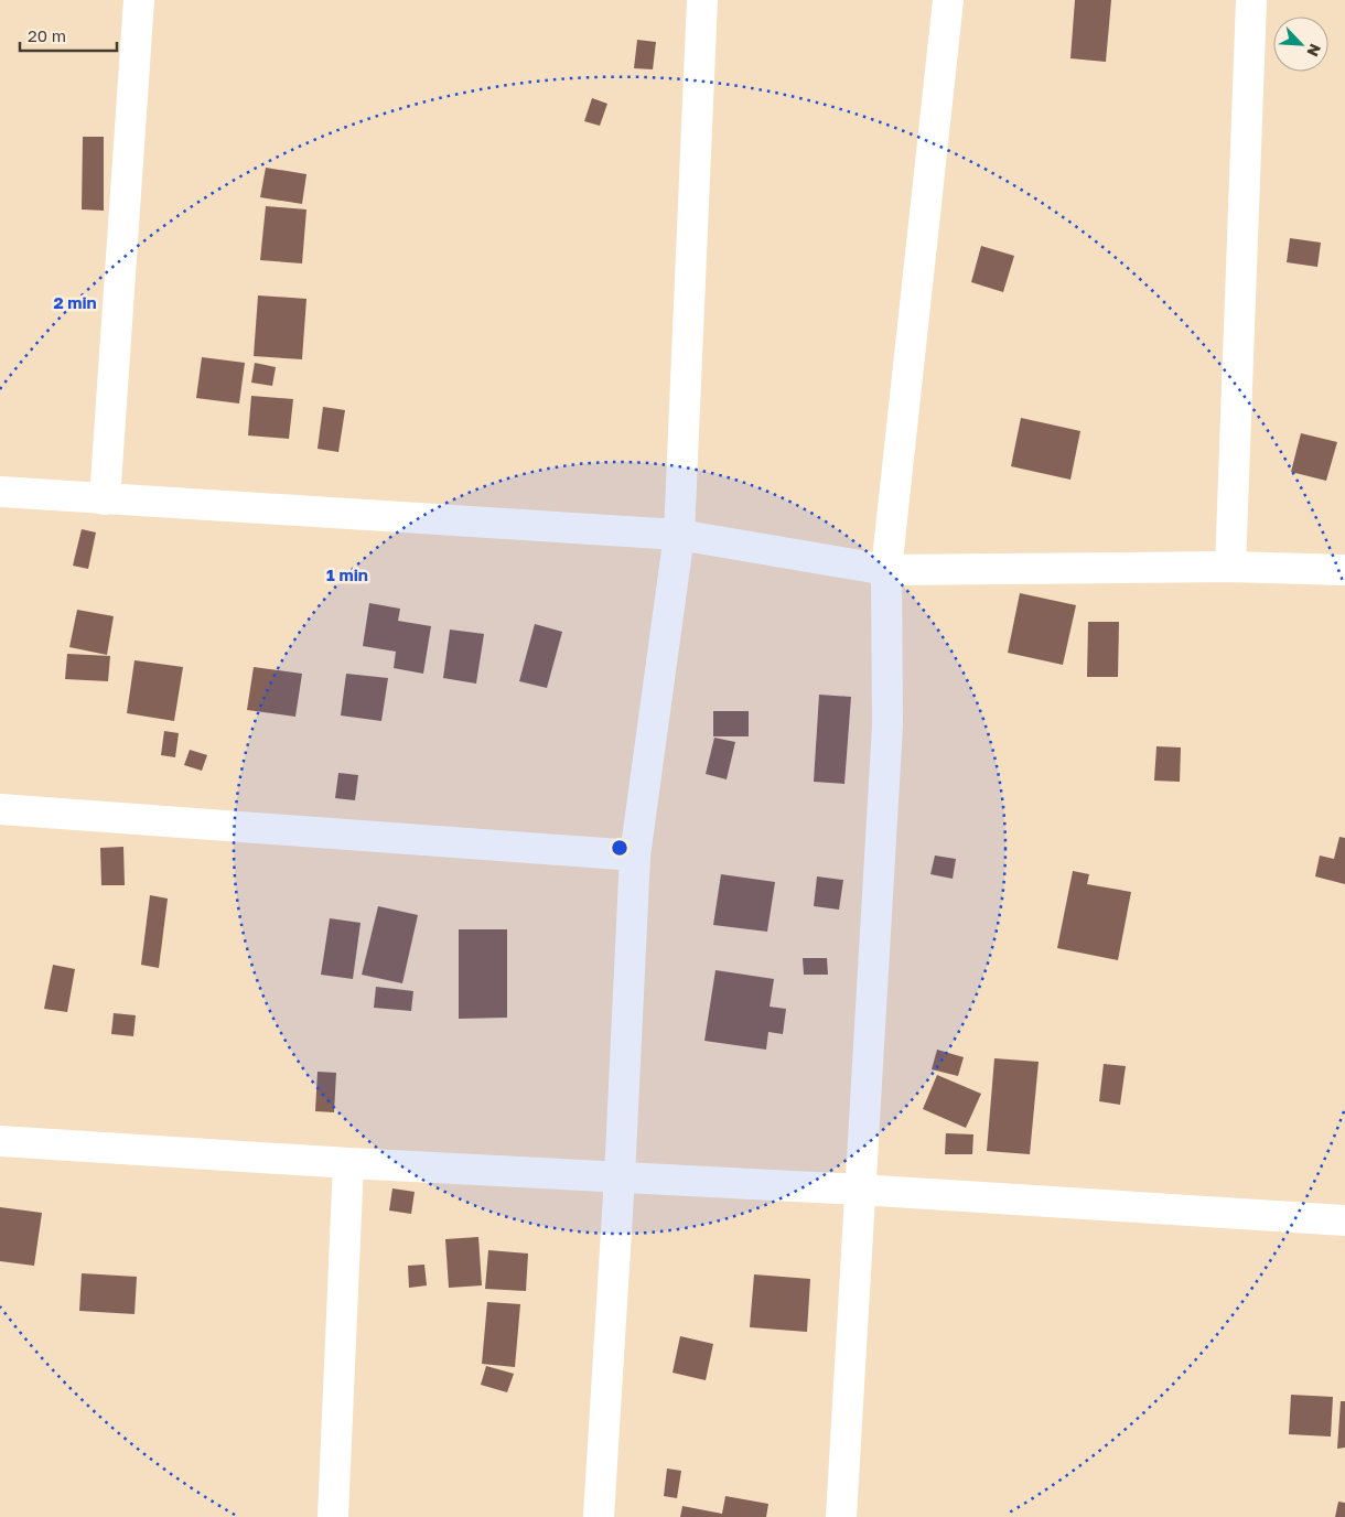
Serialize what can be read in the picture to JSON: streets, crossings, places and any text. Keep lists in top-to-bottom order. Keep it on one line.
{"scale_bar":"20 m","north":"bottom right","rings":["2 min","1 min"]}
